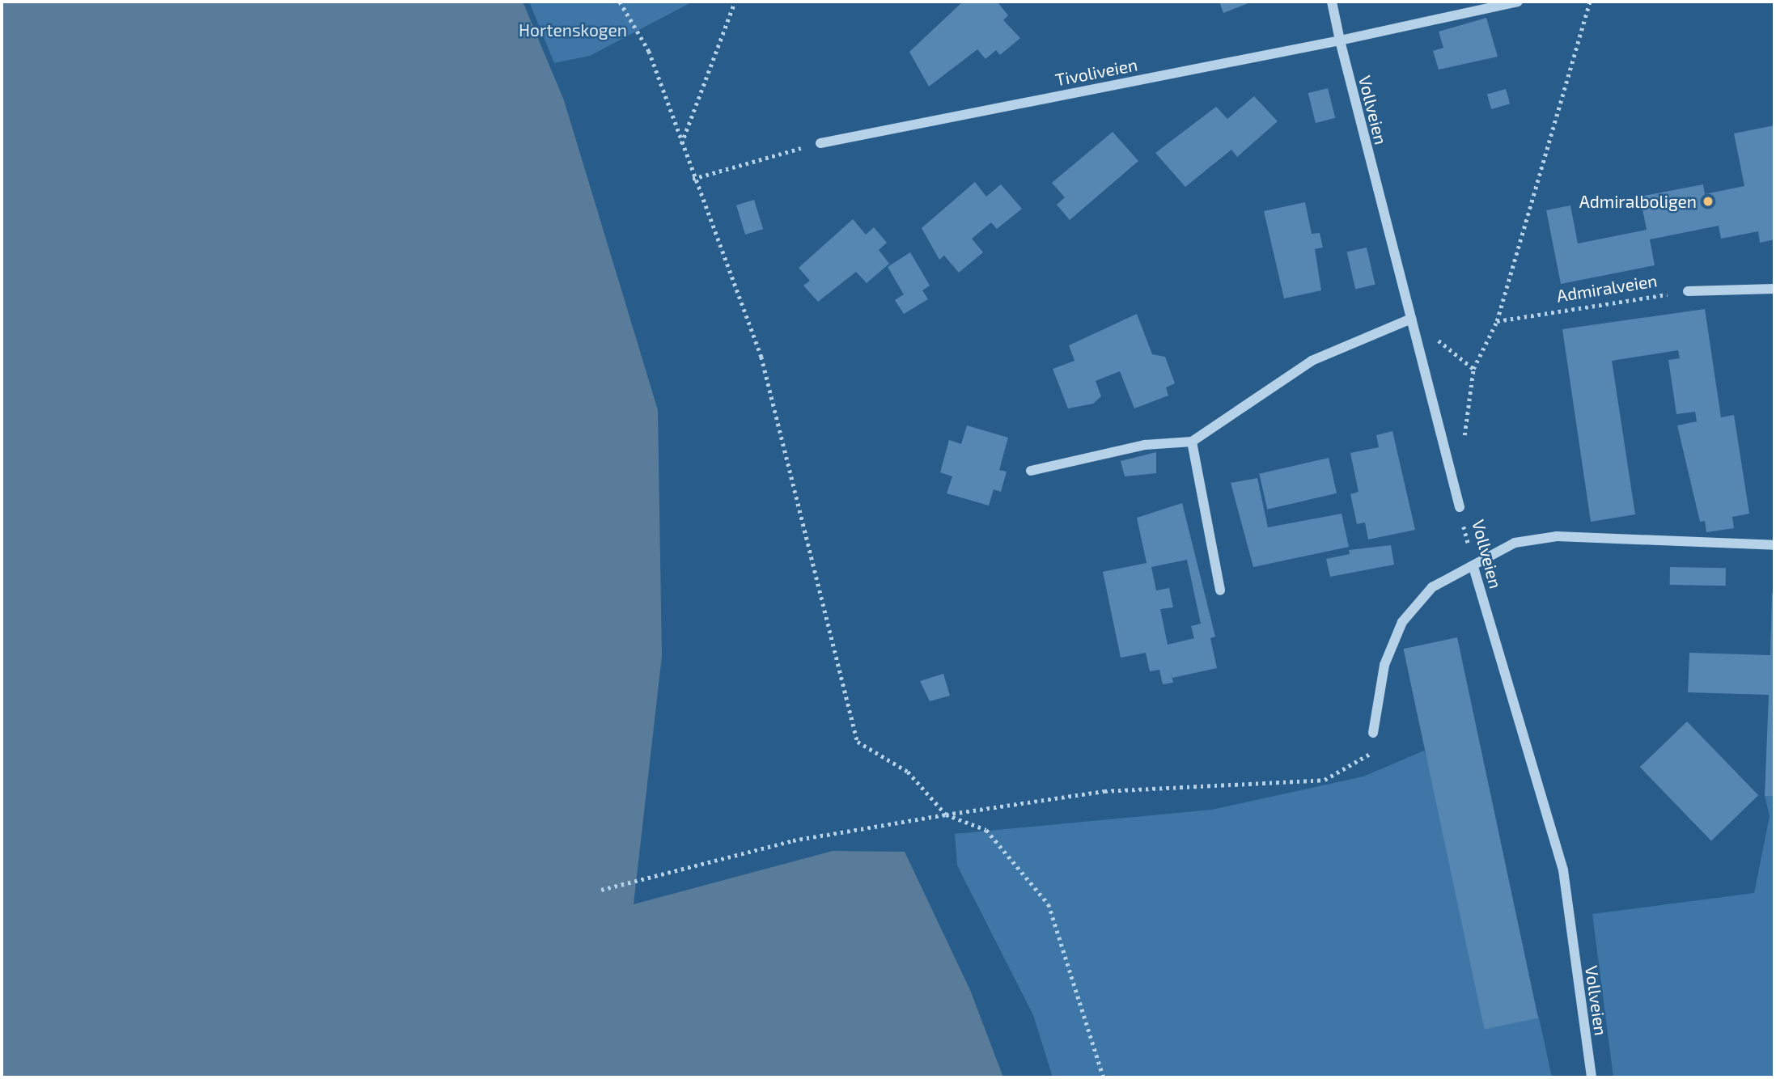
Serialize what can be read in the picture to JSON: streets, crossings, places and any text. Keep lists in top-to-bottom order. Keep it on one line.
{"streets":{"street":["Tivoliveien","Vollveien"],"path":["Admiralveien"]},"crossings":[["Tivoliveien","Vollveien"]],"parks":["Hortenskogen"],"places":["Admiralboligen"]}
